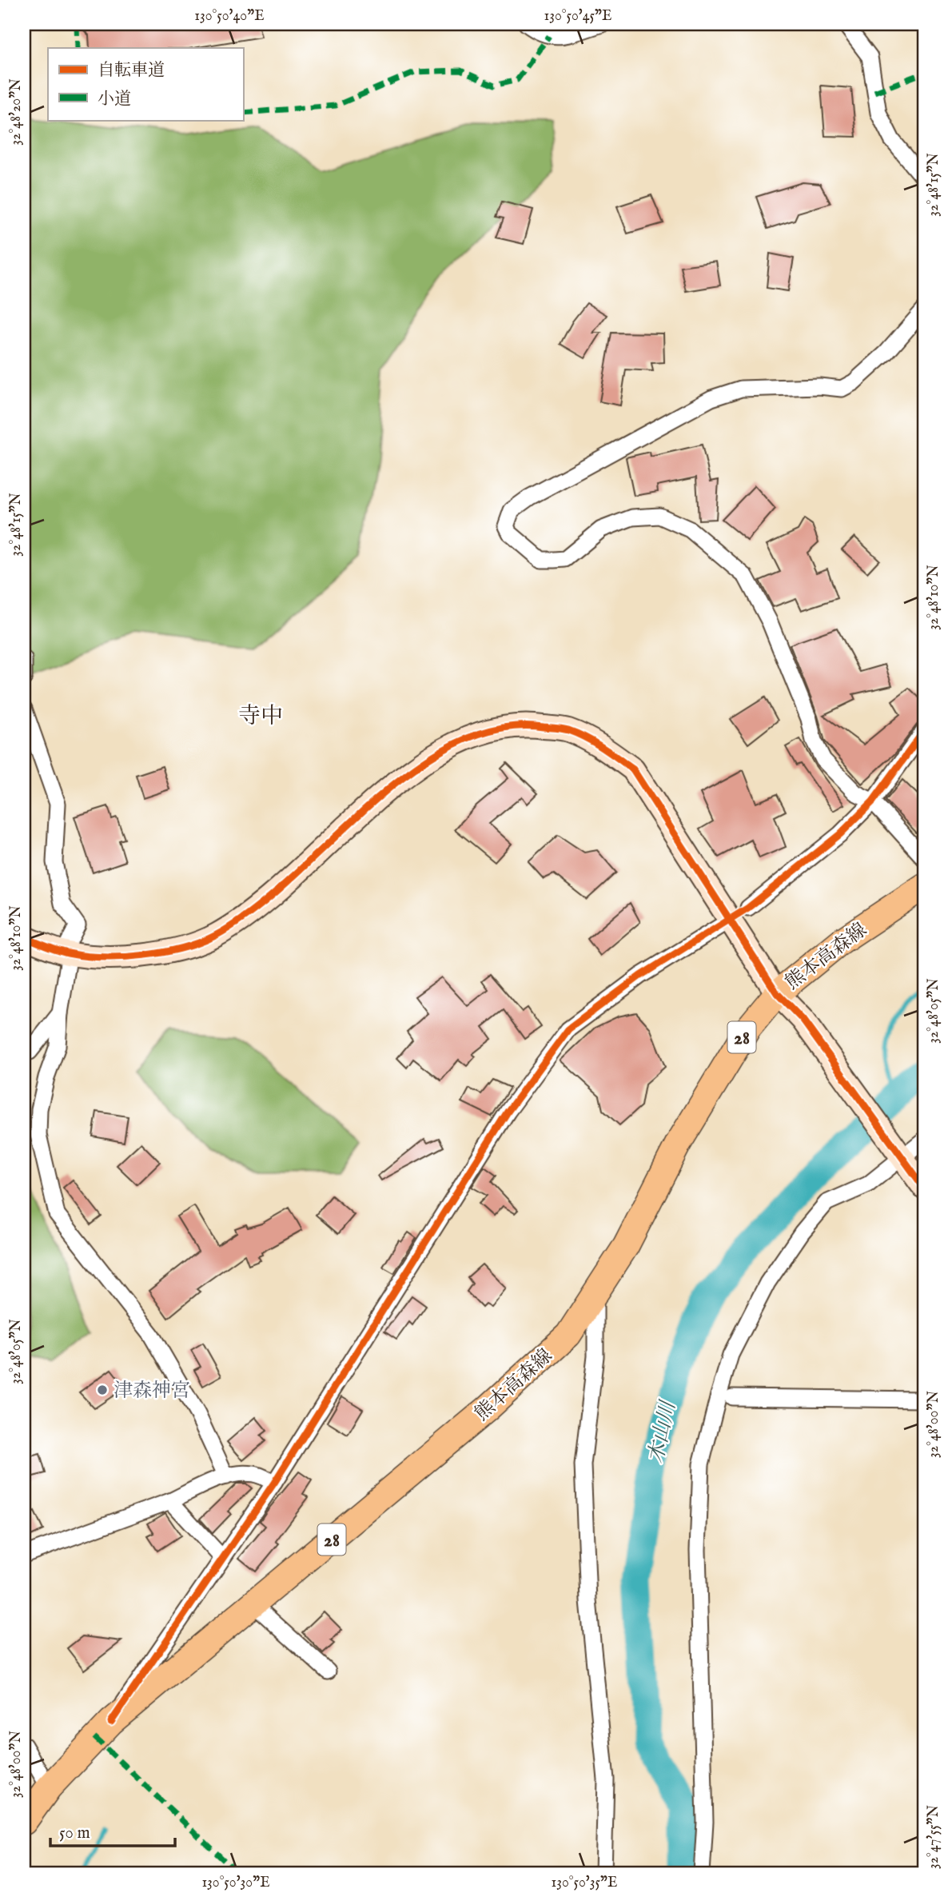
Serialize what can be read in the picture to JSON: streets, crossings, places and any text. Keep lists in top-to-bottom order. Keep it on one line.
{"streets":{"main road":["熊本高森線","28"]},"districts":["寺中"],"water":["木山川"],"places":["津森神宮"],"legend":["自転車道","小道"],"scale_bar":"50 m","coordinates":["130°50'40\"E","130°50'45\"E","32°48'20\"N","32°48'15\"N","32°48'10\"N","32°48'05\"N","32°48'00\"N","32°47'55\"N","130°50'30\"E","130°50'35\"E"]}
